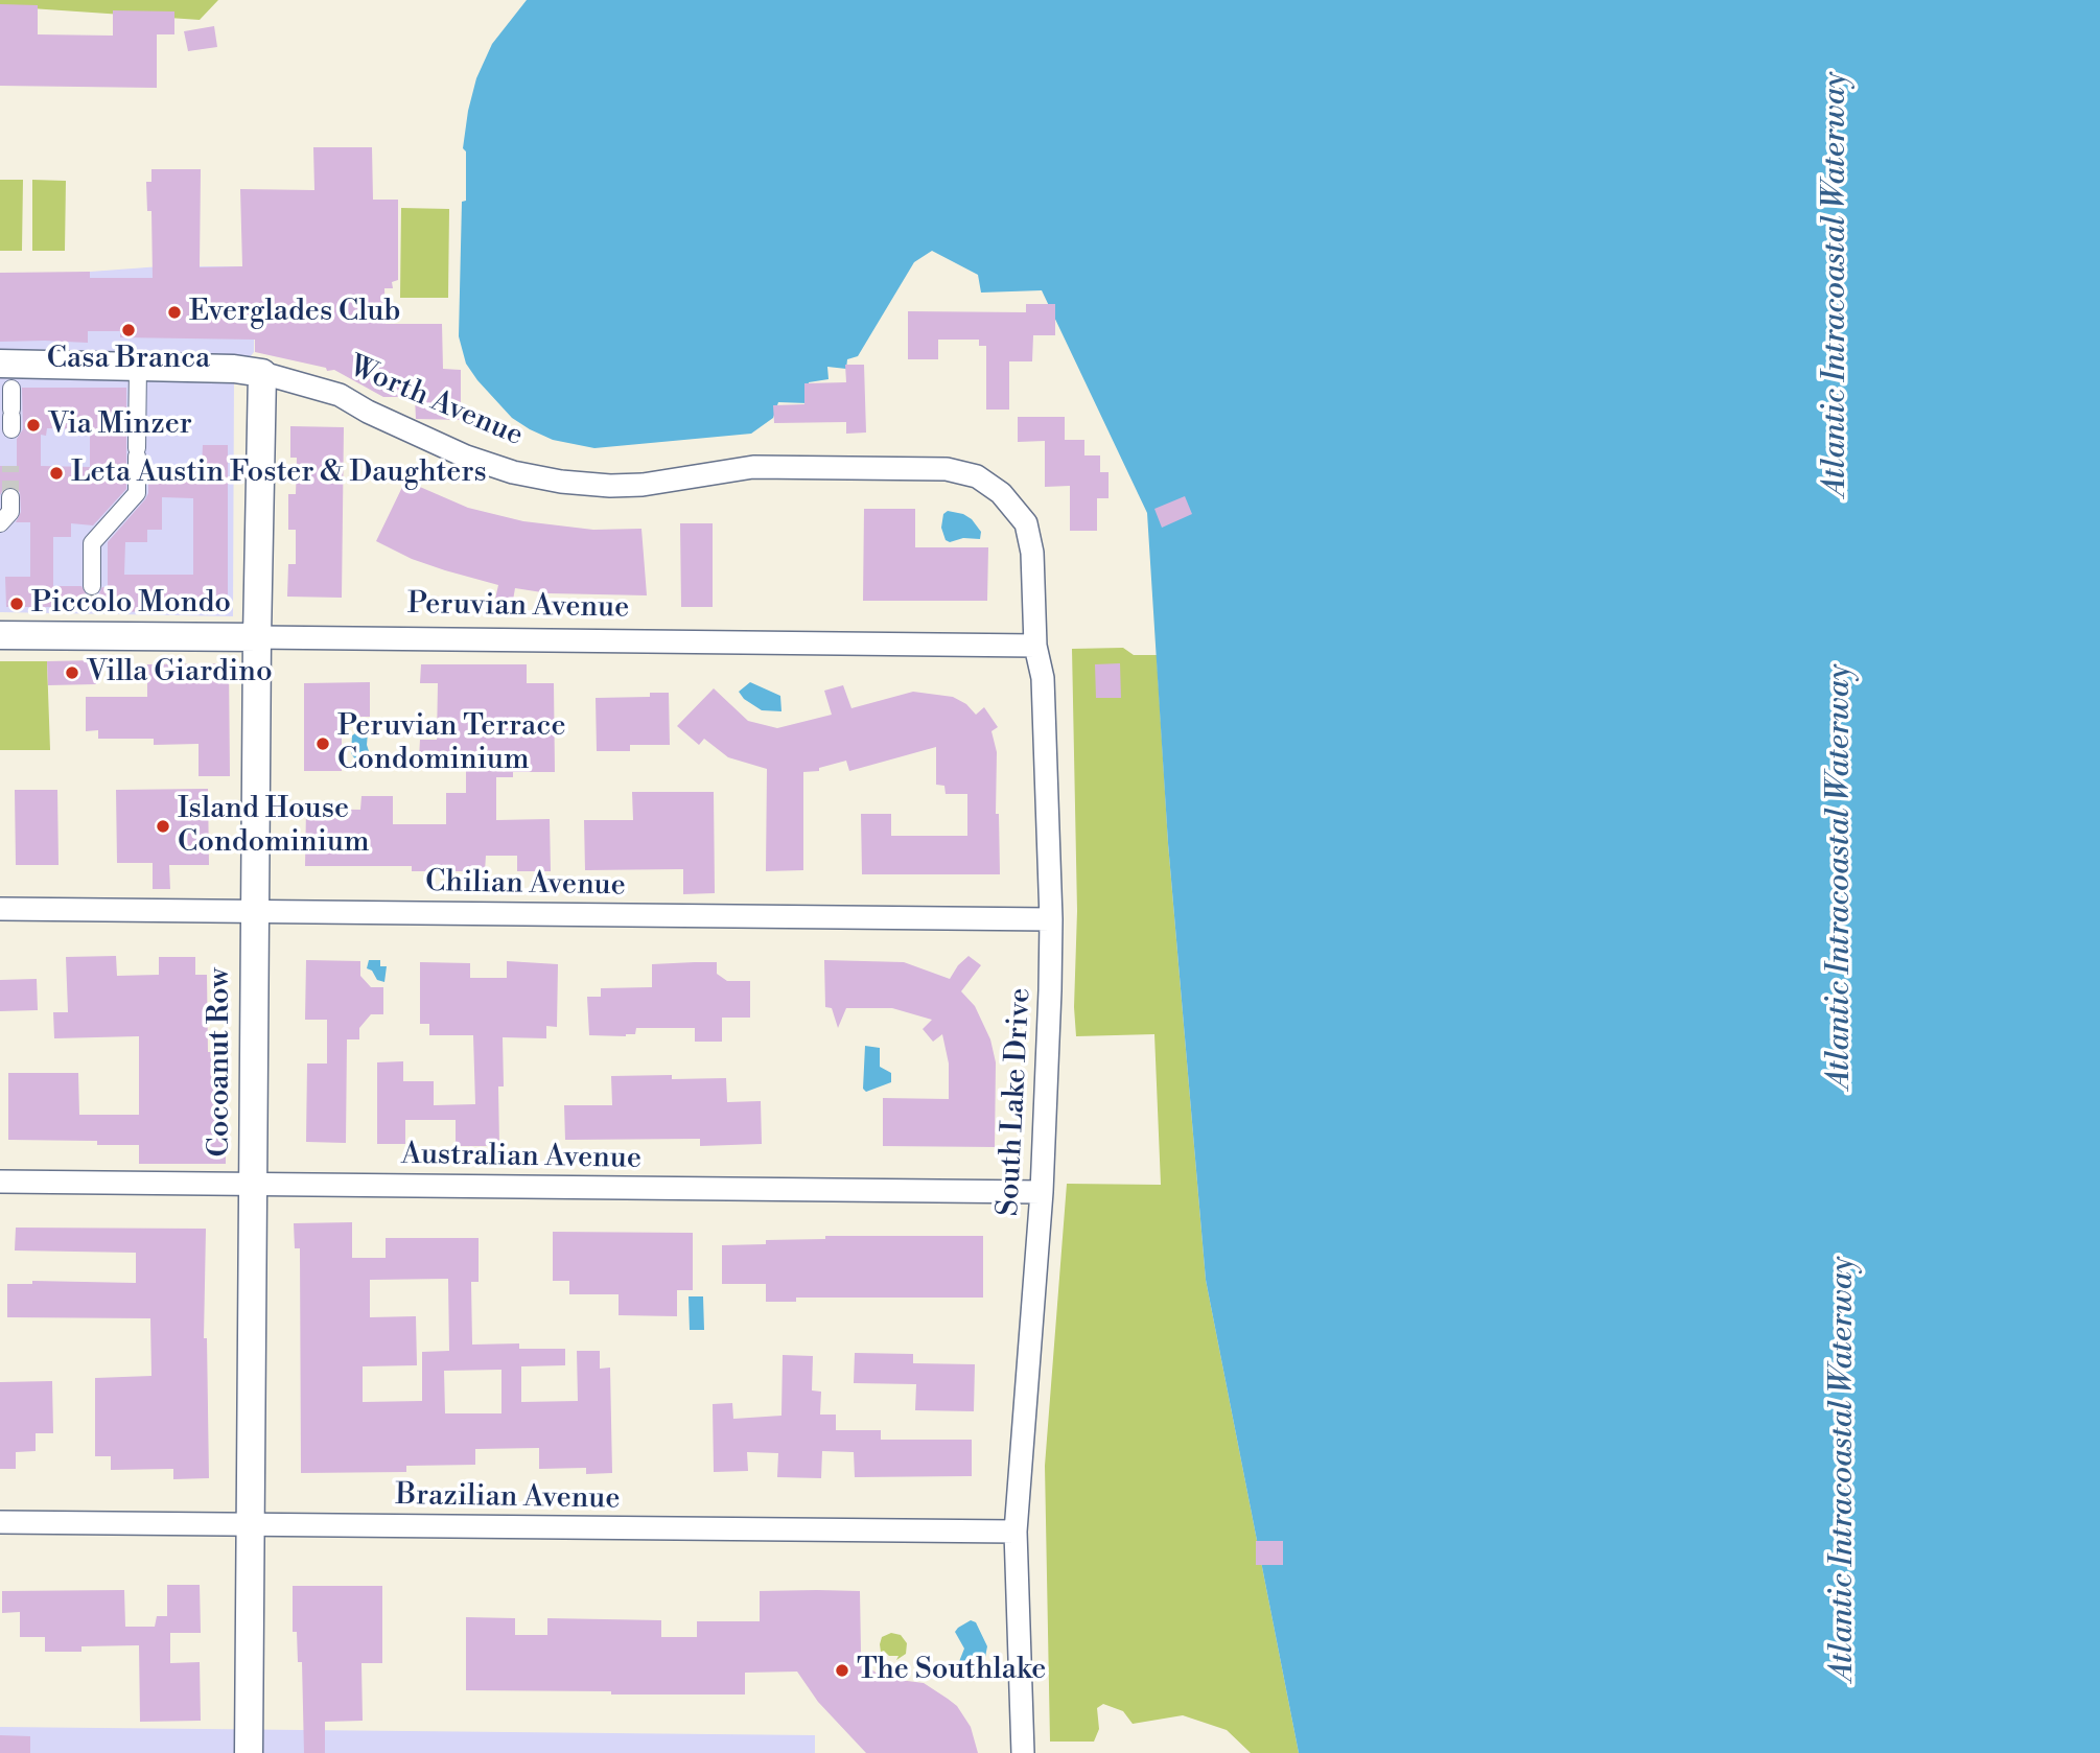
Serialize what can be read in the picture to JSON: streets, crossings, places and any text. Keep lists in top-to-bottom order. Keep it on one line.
{"streets":{"street":["Worth Avenue","Peruvian Avenue","Chilian Avenue","Cocoanut Row","South Lake Drive","Australian Avenue","Brazilian Avenue"]},"crossings":[["Worth Avenue","Cocoanut Row"],["Worth Avenue","South Lake Drive"],["Peruvian Avenue","Cocoanut Row"],["Peruvian Avenue","South Lake Drive"],["Chilian Avenue","Cocoanut Row"],["Chilian Avenue","South Lake Drive"],["Cocoanut Row","Australian Avenue"],["Cocoanut Row","Brazilian Avenue"],["South Lake Drive","Australian Avenue"],["South Lake Drive","Brazilian Avenue"]],"water":["Atlantic Intracoastal Waterway"],"places":["Everglades Club","Casa Branca","Via Minzer","Leta Austin Foster & Daughters","Piccolo Mondo","Villa Giardino","Peruvian Terrace Condominium","Island House Condominium","The Southlake"]}
